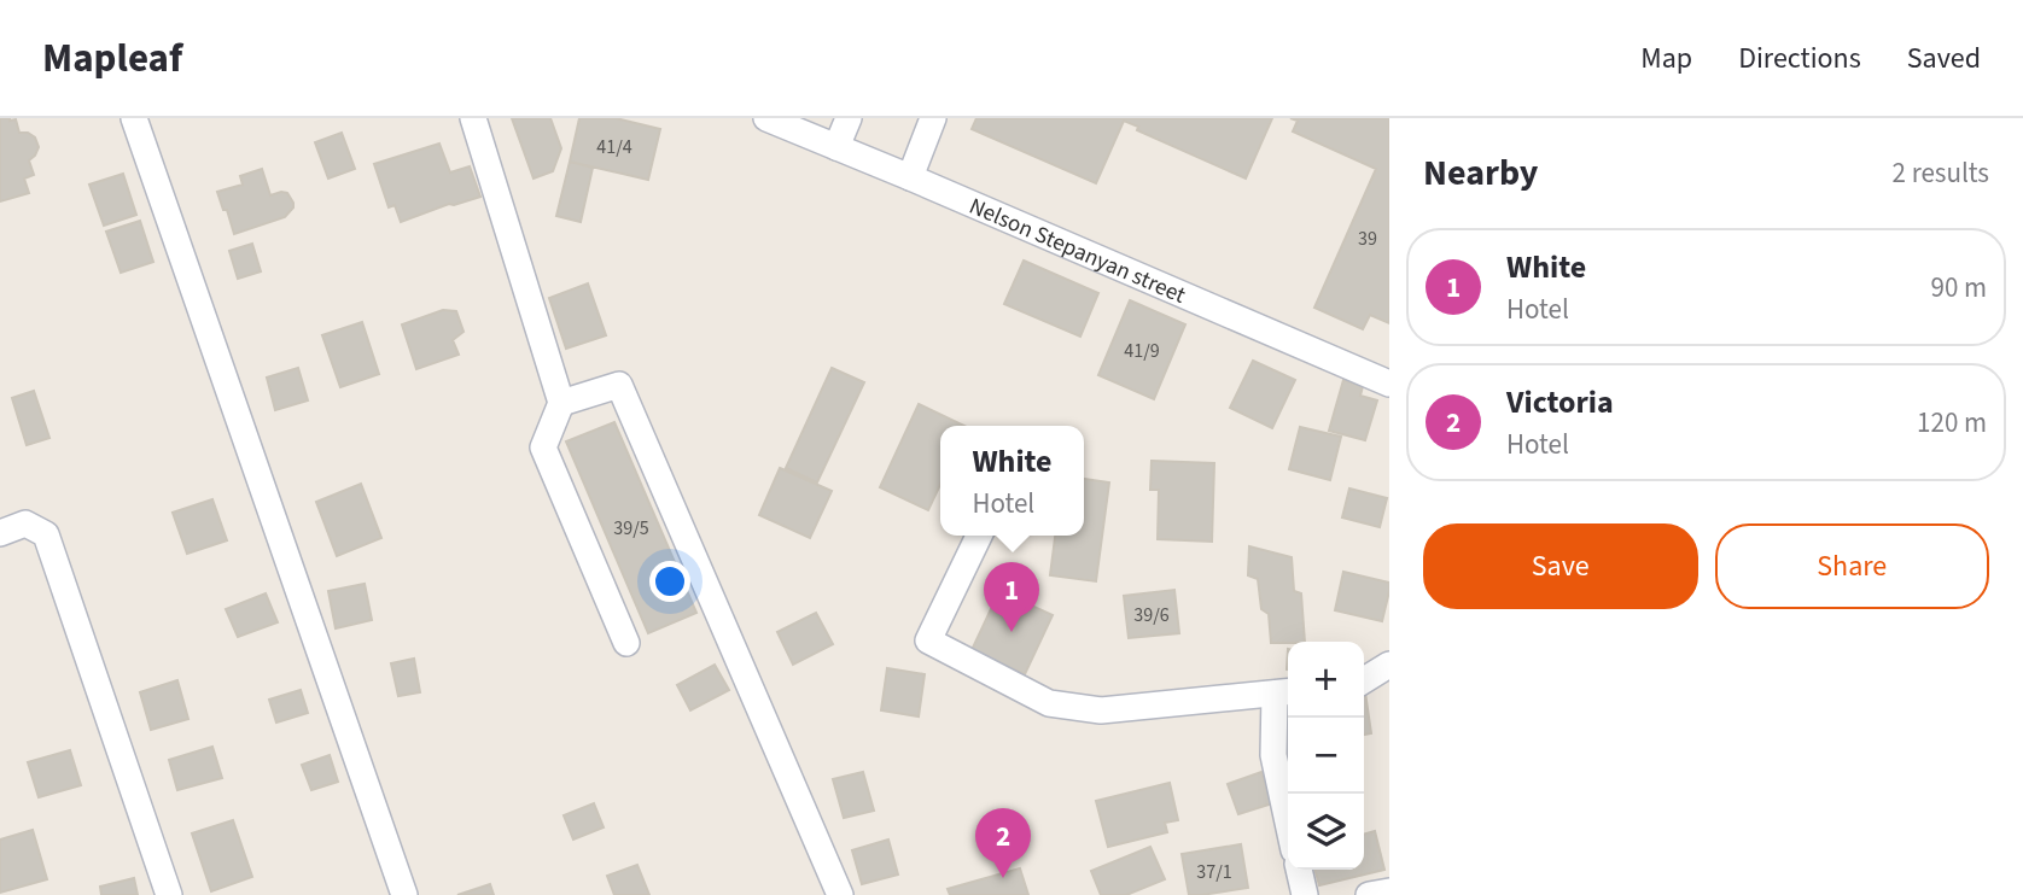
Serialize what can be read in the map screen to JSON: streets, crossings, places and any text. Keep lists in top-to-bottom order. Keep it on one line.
{"streets":{"street":["Nelson Stepanyan street"]},"house_numbers":["41/4","39","41/9","39/5","39/6","37/1"],"page":{"header":"Mapleaf","nav":["Map","Directions","Saved"],"heading":["Nearby","2 results"],"list":[{"mark":"1","name":"White","note":"Hotel","value":"90 m"},{"mark":"2","name":"Victoria","note":"Hotel","value":"120 m"}],"popup":["White","Hotel"],"buttons":["Save","Share"],"pins":["1","2"],"map_buttons":["+","−"]}}
